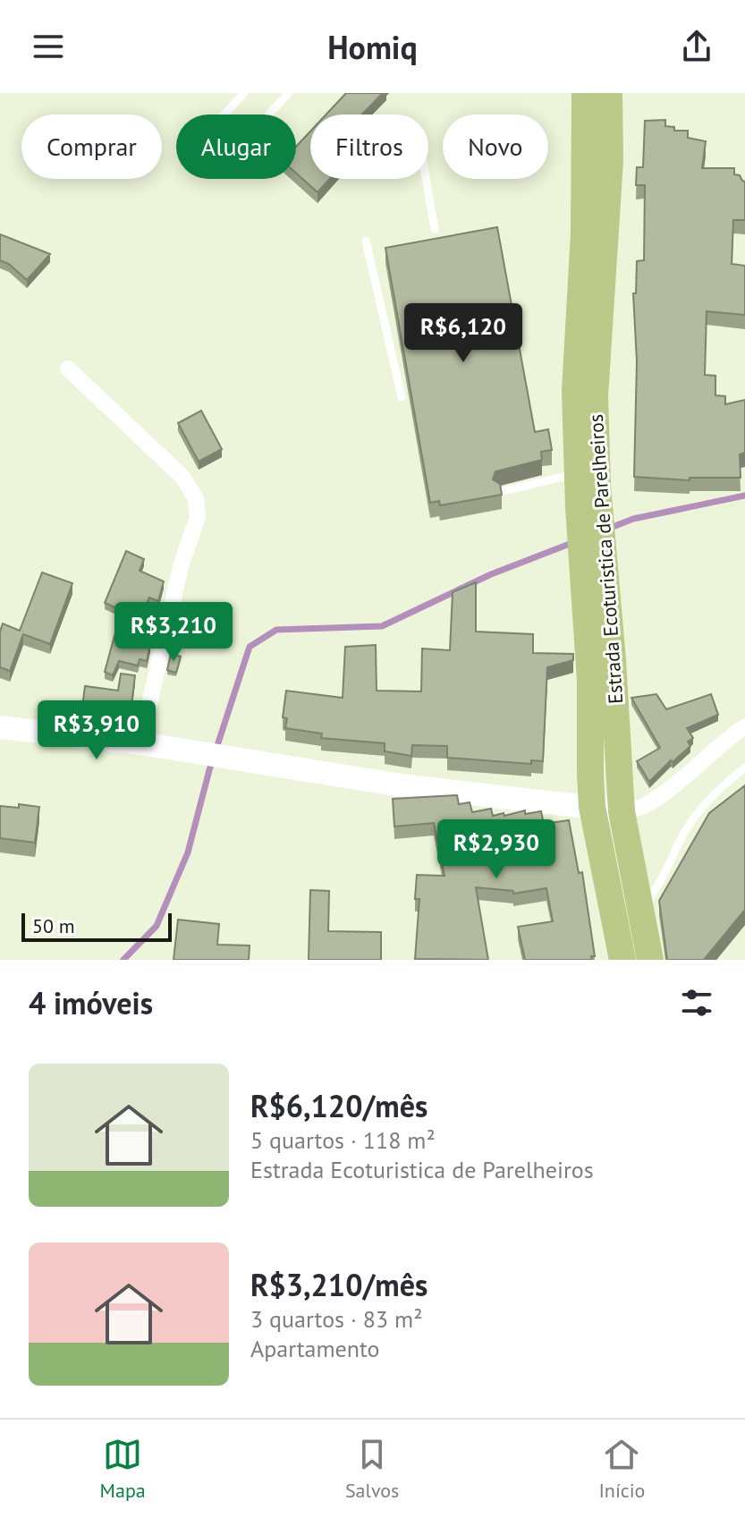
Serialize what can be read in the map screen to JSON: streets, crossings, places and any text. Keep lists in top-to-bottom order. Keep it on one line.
{"streets":{"main road":["Estrada Ecoturistica de Parelheiros"]},"scale_bar":"50 m","page":{"header":"Homiq","chip":["Comprar","Alugar","Filtros","Novo"],"price":["R$6,120","R$3,210","R$3,910","R$2,930"],"scale":"50 m","heading":"4 imóveis","list":[{"name":"R$6,120/mês","note":"5 quartos · 118 m² · Estrada Ecoturistica de Parelheiros"},{"name":"R$3,210/mês","note":"3 quartos · 83 m² · Apartamento"}],"tabs":["Mapa","Salvos","Início"]}}
